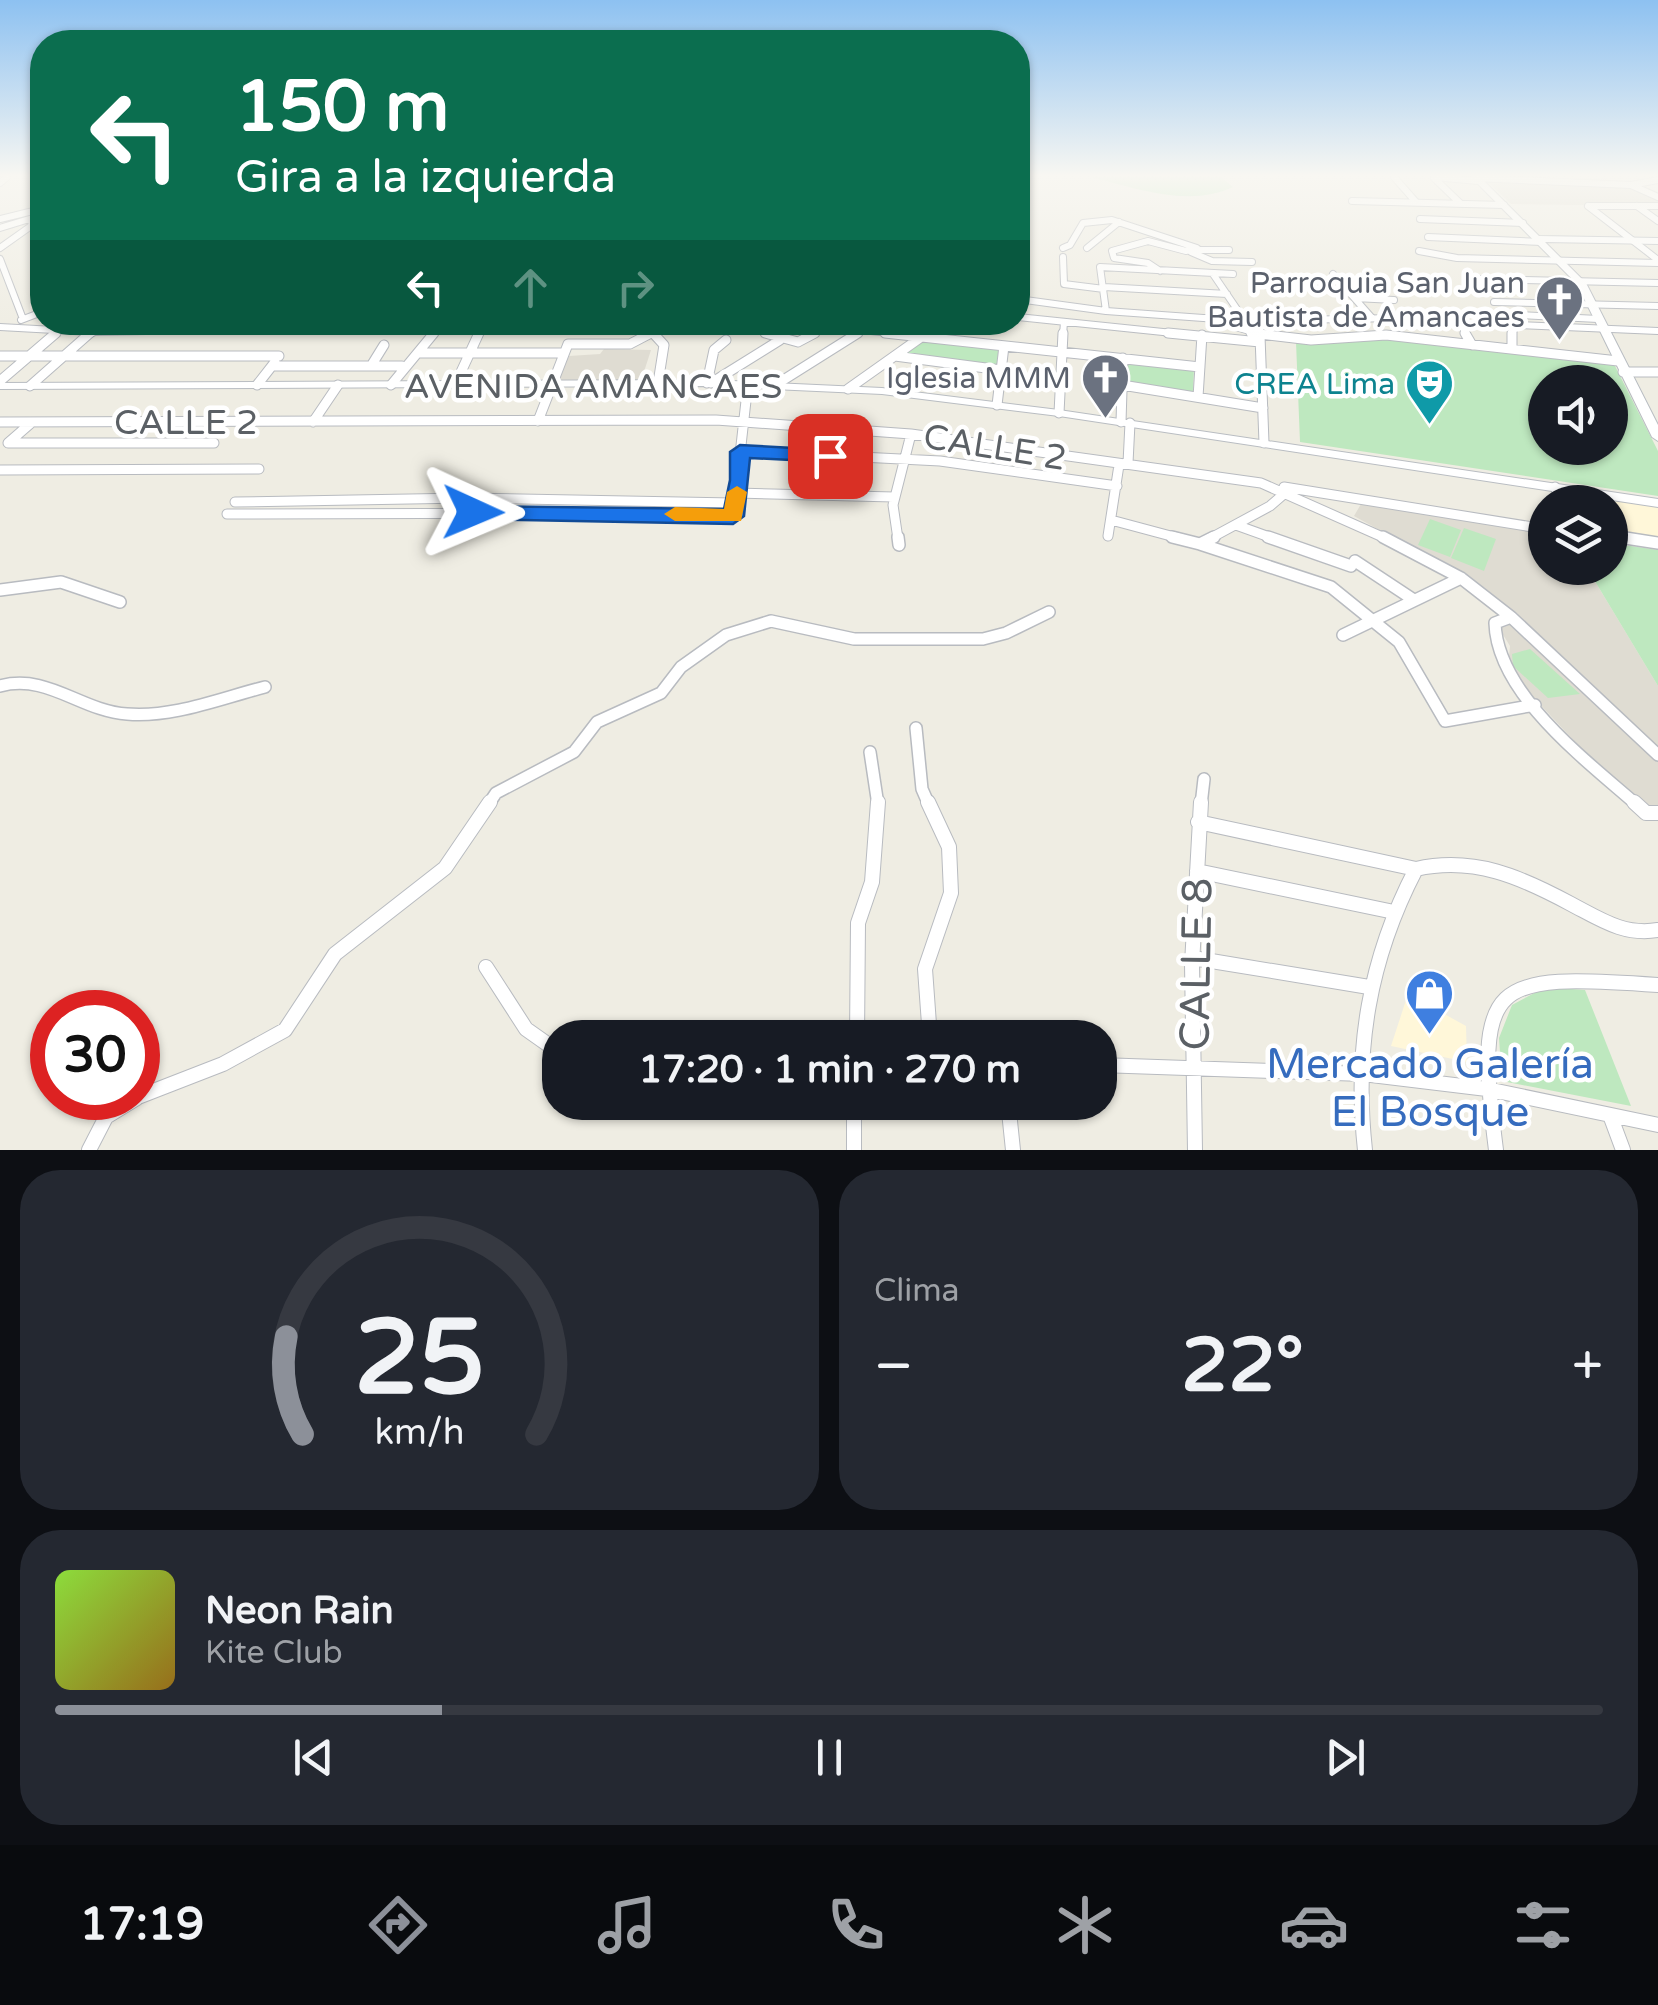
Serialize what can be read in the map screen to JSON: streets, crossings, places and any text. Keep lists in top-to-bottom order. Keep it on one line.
{"streets":{"street":["AVENIDA AMANCAES","CALLE 2","CALLE 8"]},"places":{"church":["Parroquia San Juan Bautista de Amancaes","Iglesia MMM"],"theatre":["CREA Lima"],"shop":["Mercado Galería El Bosque"]},"page":{"turn":["150 m","Gira a la izquierda"],"limit":"30","trip":"17:20 · 1 min · 270 m","tile":"Clima","heat":["−","22°","+"],"song":["Neon Rain","Kite Club"],"tabs":"17:19","gauge":["25","km/h"]}}
